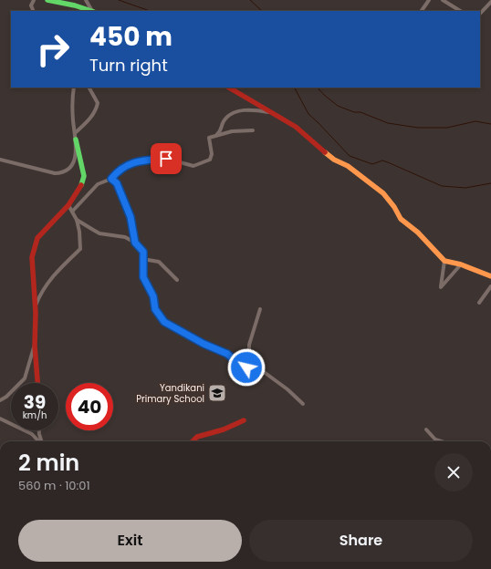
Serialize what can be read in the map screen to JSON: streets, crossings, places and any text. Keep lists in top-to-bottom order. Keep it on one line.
{"places":{"school or university":["Yandikani Primary School"]},"page":{"turn":["450 m","Turn right"],"speed":"39 km/h","limit":"40","heading":["2 min","560 m · 10:01"],"buttons":["Exit","Share"]}}
